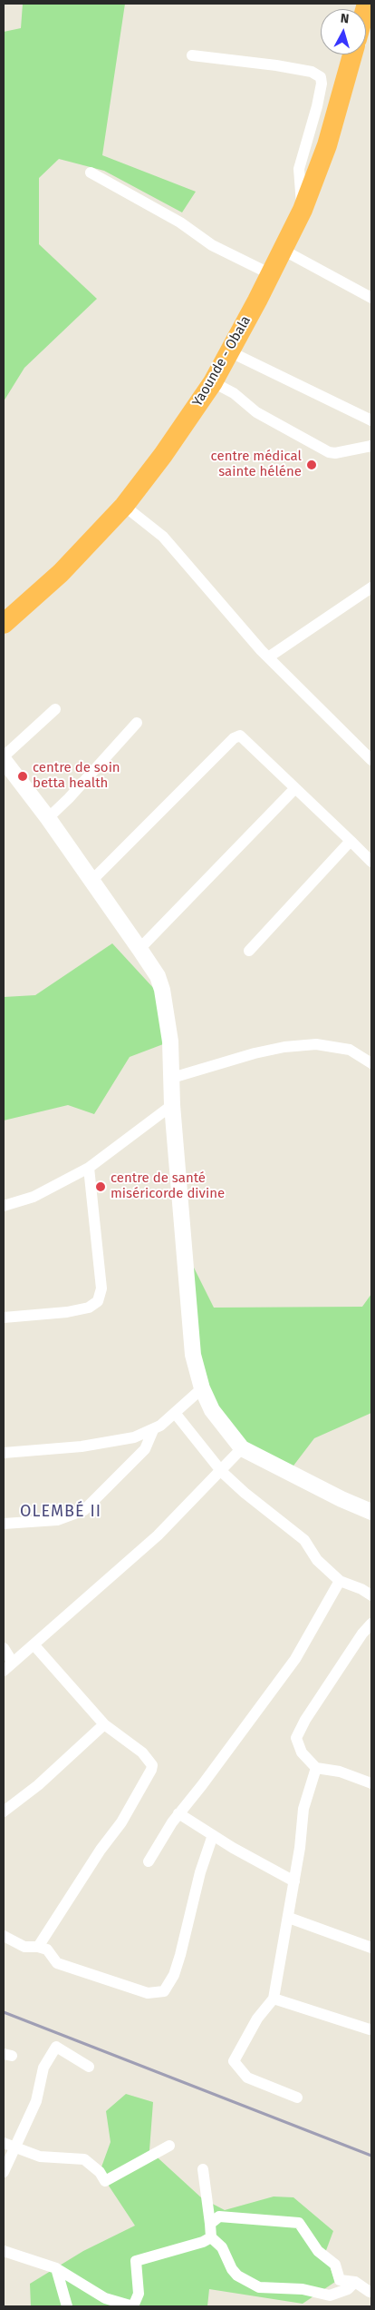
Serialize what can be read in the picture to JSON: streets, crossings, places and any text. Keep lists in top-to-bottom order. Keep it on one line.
{"streets":{"highway":["Yaounde - Obala"]},"districts":["OLEMBÉ II"],"places":["centre médical sainte héléne","centre de soin betta health","centre de santé miséricorde divine"],"north":"top"}
